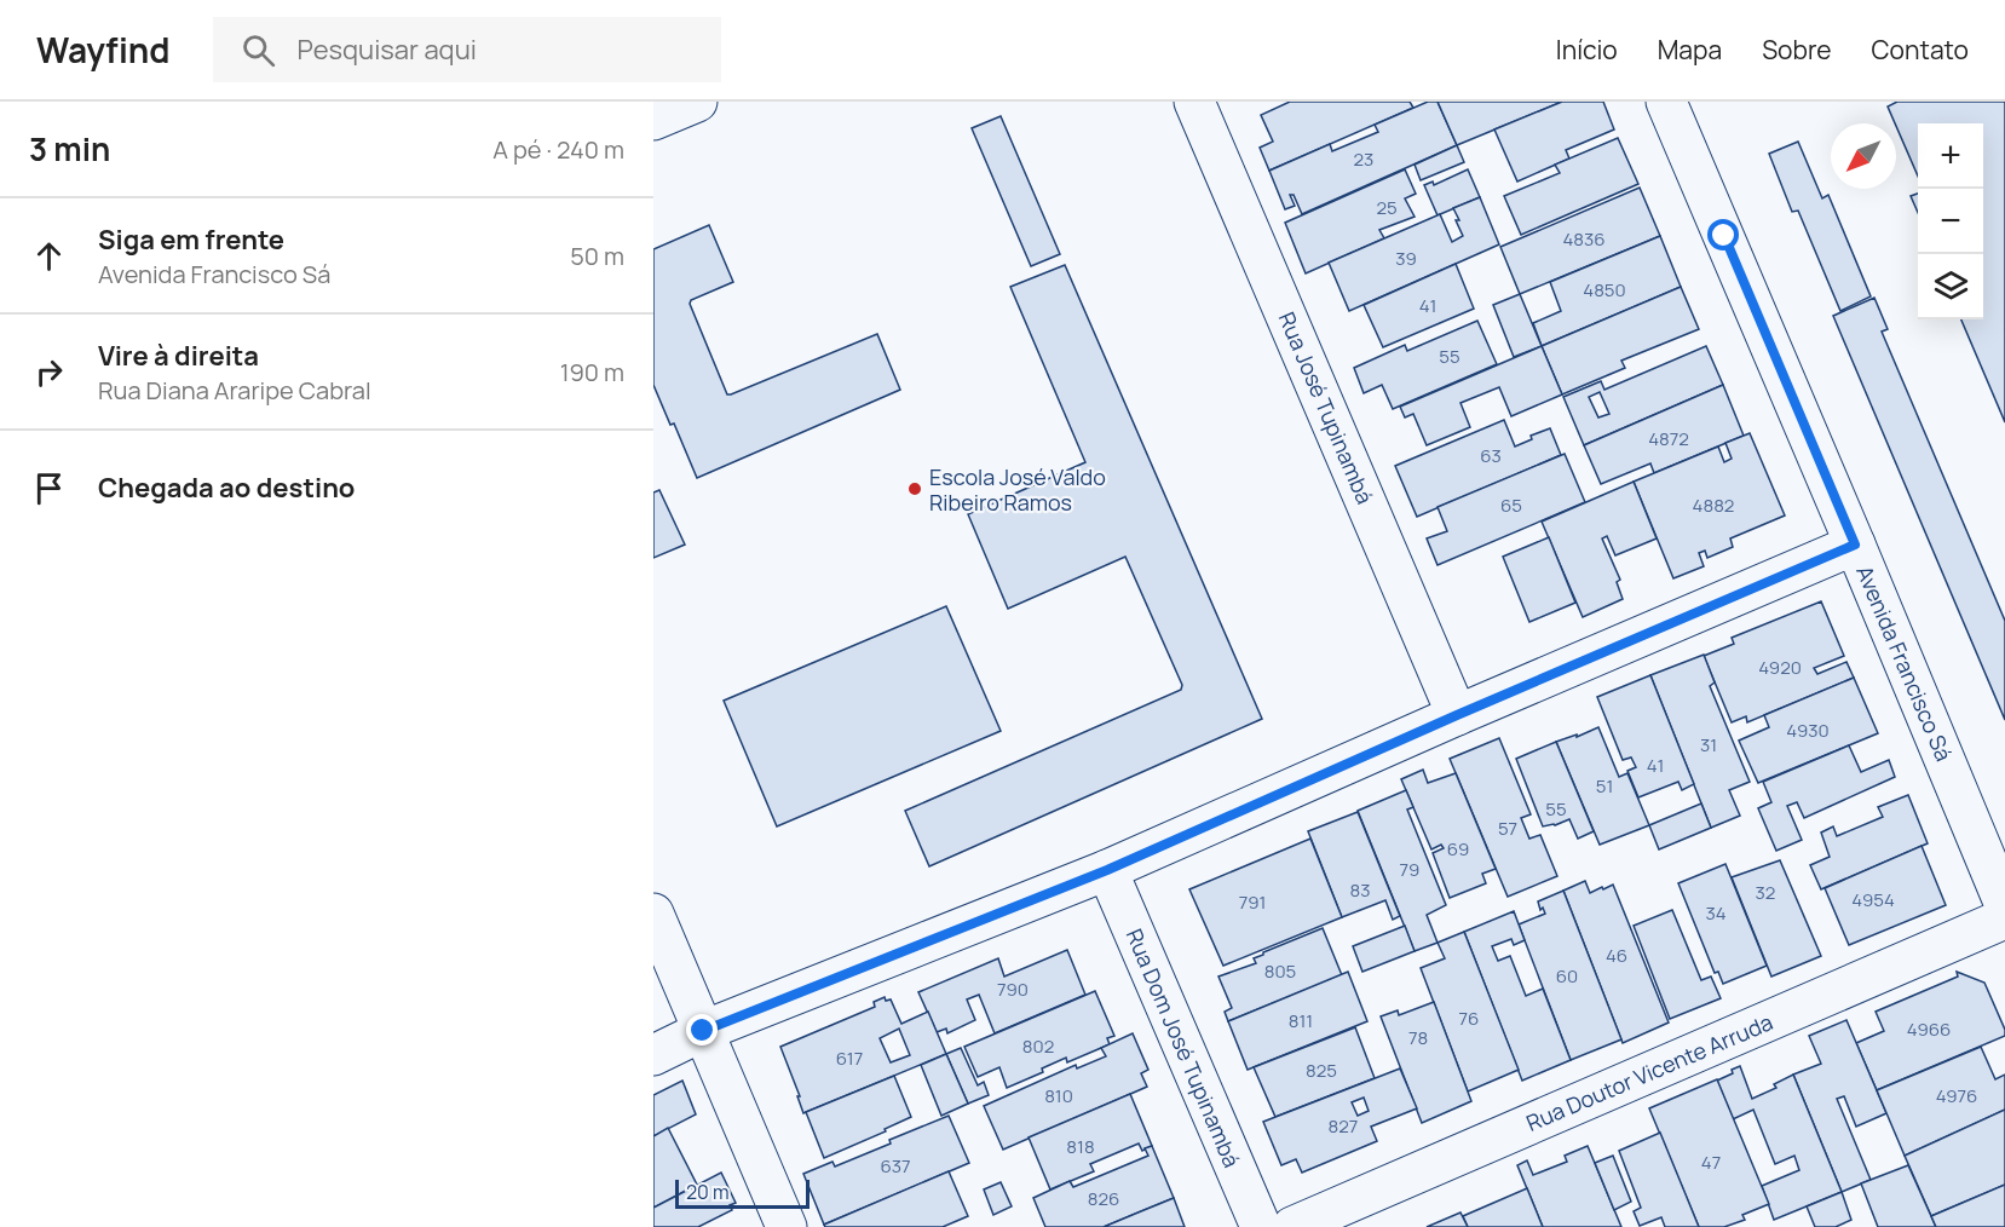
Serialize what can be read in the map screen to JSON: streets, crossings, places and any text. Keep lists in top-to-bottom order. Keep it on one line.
{"streets":{"street":["Rua José Tupinambá","Avenida Francisco Sá","Rua Dom José Tupinambá","Rua Doutor Vicente Arruda"]},"places":["Escola José Valdo Ribeiro Ramos"],"house_numbers":["23","25","4836","39","4850","41","55","4872","63","65","4882","4920","4930","31","41","51","55","57","69","79","83","32","4954","791","34","46","805","60","790","76","811","4966","78","802","617","825","810","4976","827","818","47","637","826"],"scale_bar":"20 m","north":"bottom left","page":{"header":"Wayfind","search":"Pesquisar aqui","nav":["Início","Mapa","Sobre","Contato"],"heading":["3 min","A pé · 240 m"],"map_buttons":["+","−"],"list":[["Siga em frente","Avenida Francisco Sá","50 m"],["Vire à direita","Rua Diana Araripe Cabral","190 m"],"Chegada ao destino"],"scale":"20 m"}}
